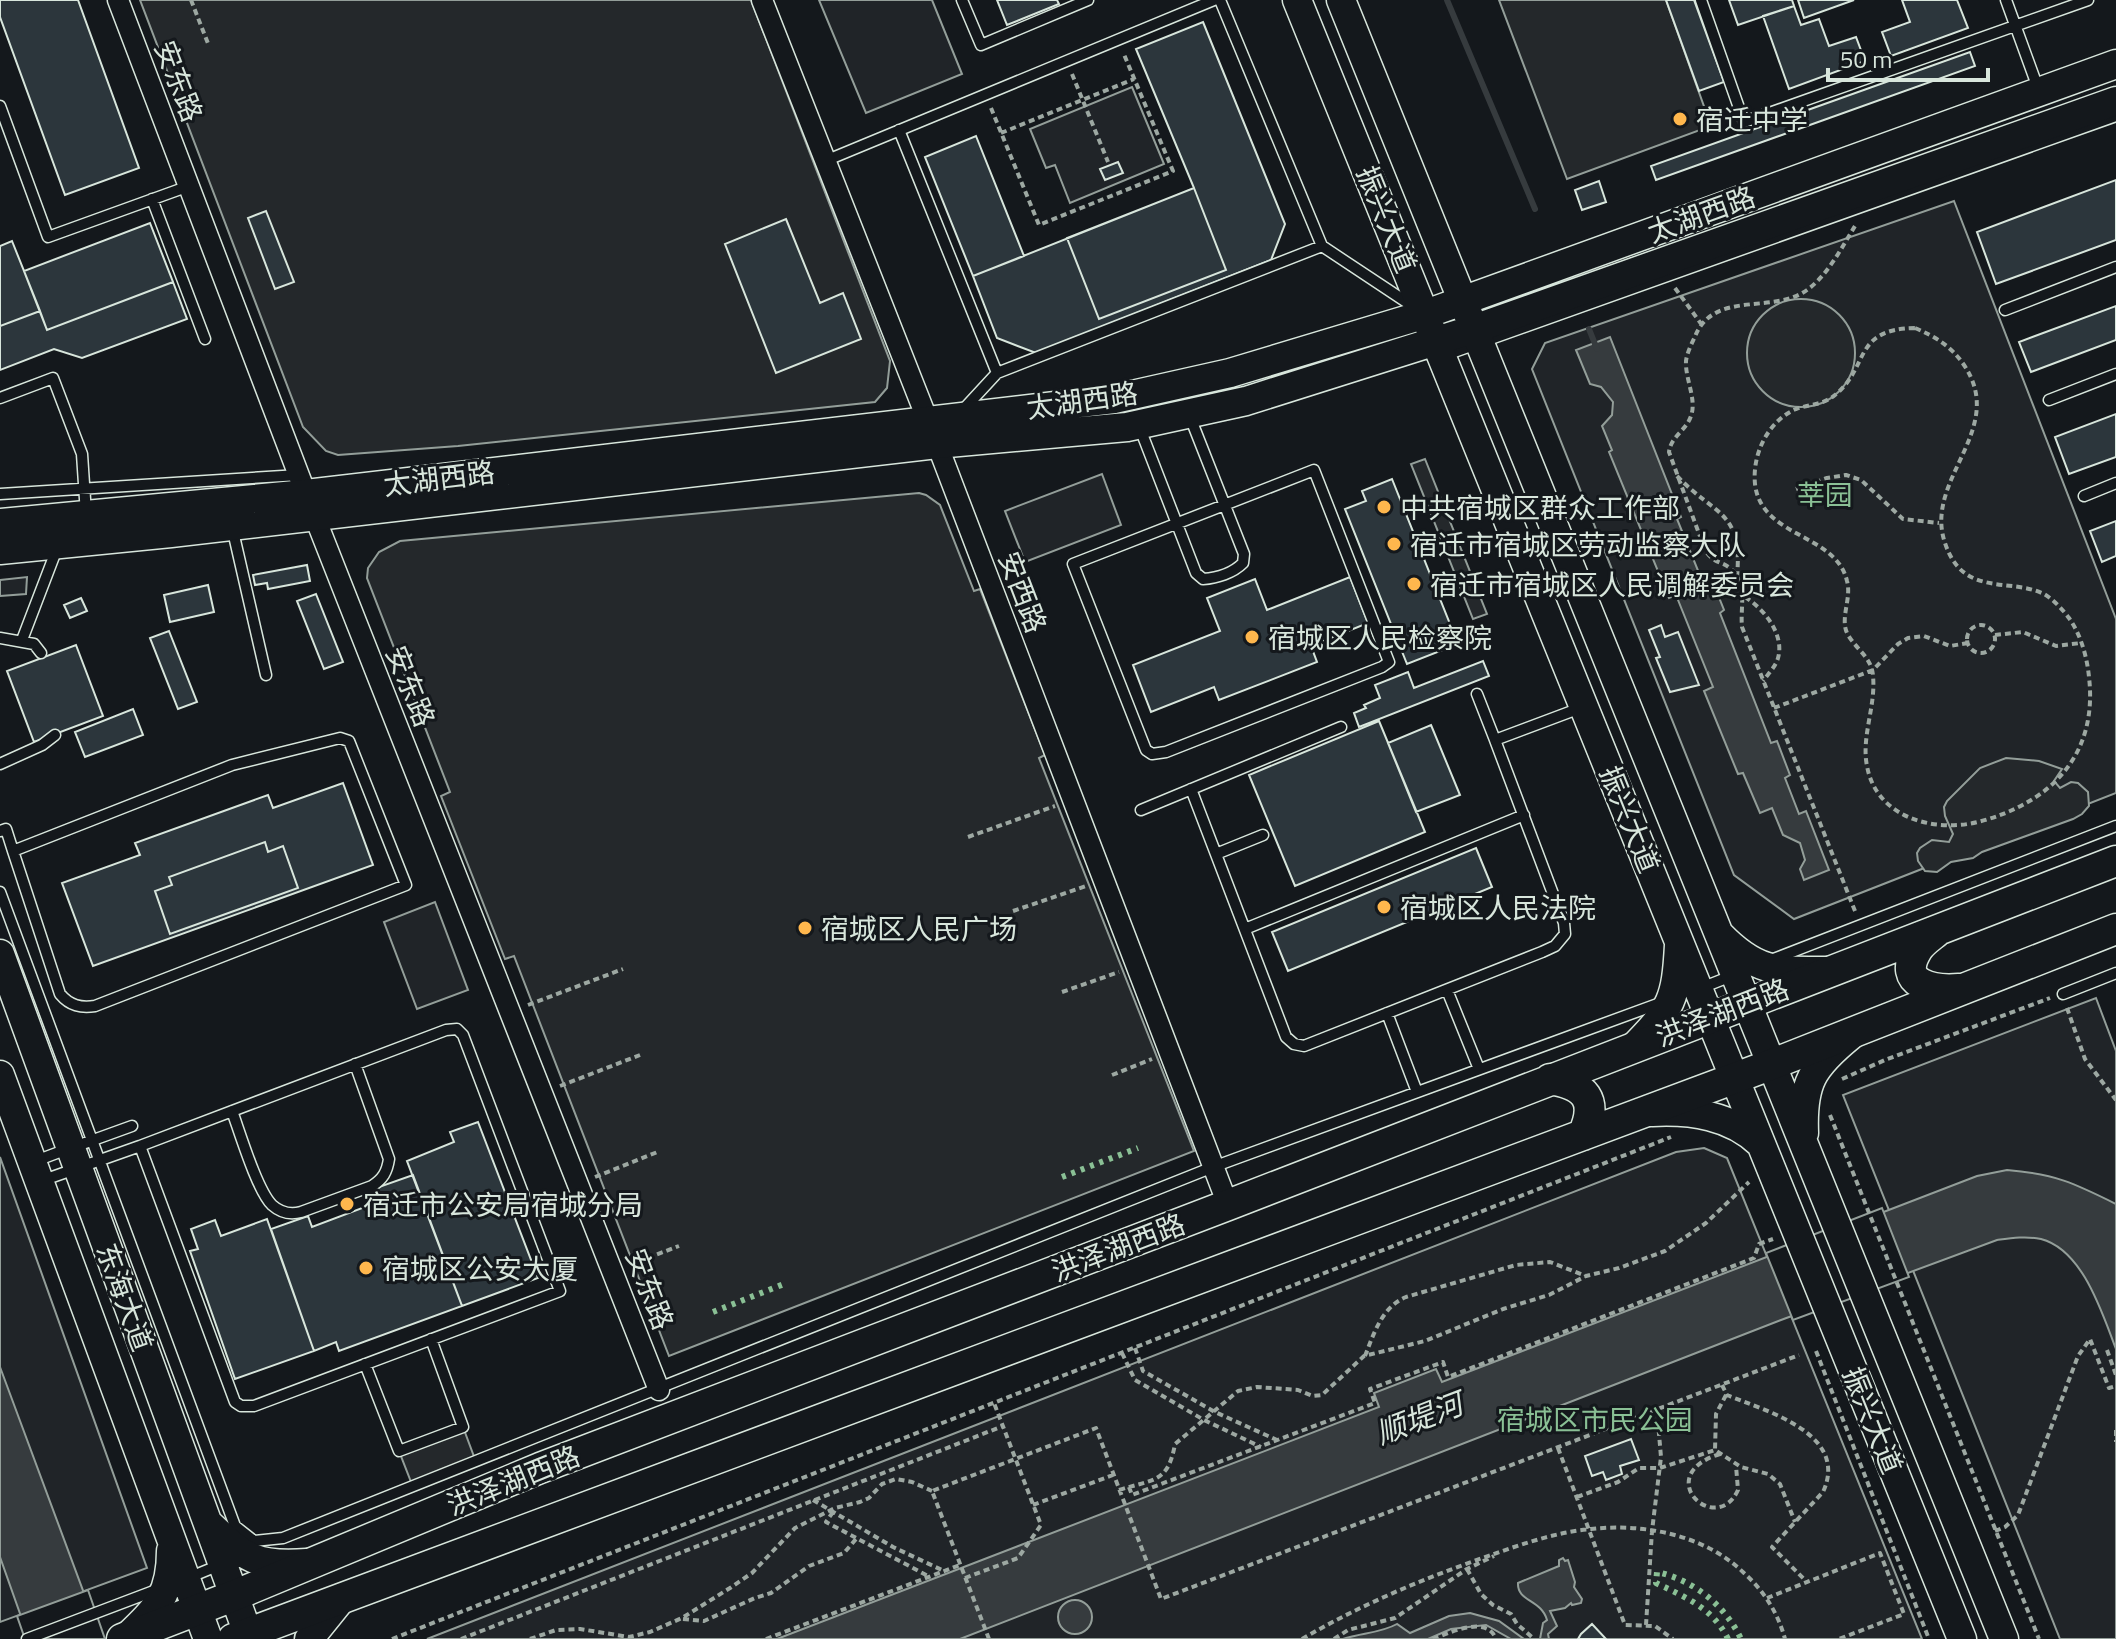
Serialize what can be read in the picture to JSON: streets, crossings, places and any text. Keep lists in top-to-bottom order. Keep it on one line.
{"streets":{"main road":["洪泽湖西路"],"street":["安东路","太湖西路","振兴大道","安西路","东海大道"]},"crossings":[["安东路","太湖西路"],["太湖西路","振兴大道"],["太湖西路","安西路"],["振兴大道","洪泽湖西路"],["安西路","洪泽湖西路"],["洪泽湖西路","东海大道"]],"water":["顺堤河"],"parks":["莘园","宿城区市民公园"],"places":["宿迁中学","中共宿城区群众工作部","宿迁市宿城区劳动监察大队","宿迁市宿城区人民调解委员会","宿城区人民检察院","宿城区人民法院","宿城区人民广场","宿迁市公安局宿城分局","宿城区公安大厦"],"scale_bar":"50 m"}
